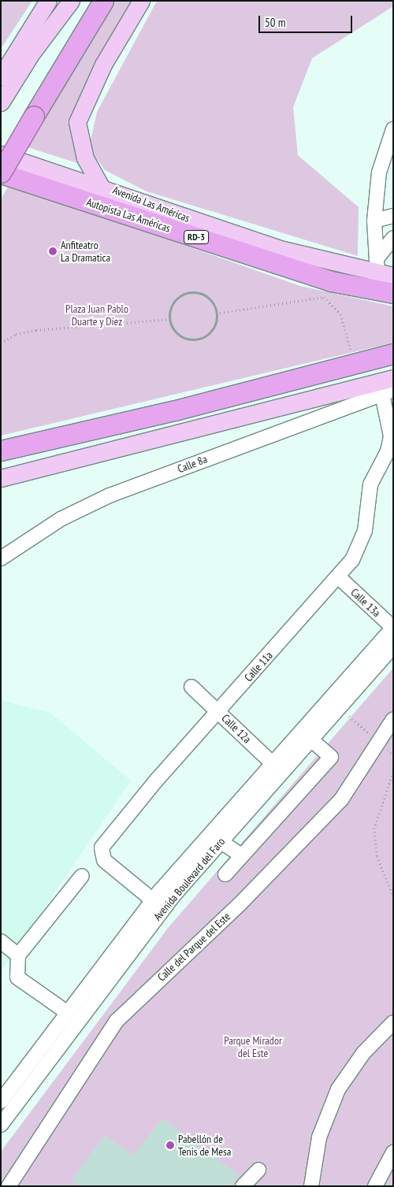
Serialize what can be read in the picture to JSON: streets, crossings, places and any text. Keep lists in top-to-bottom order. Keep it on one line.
{"streets":{"highway":["Autopista Las Américas","RD-3"],"main road":["Avenida Las Américas"],"street":["Calle 8a","Calle 13a","Calle 11a","Calle 12a","Avenida Boulevard del Faro","Calle del Parque del Este"]},"crossings":[["Calle 8a","Calle 11a"],["Calle 13a","Calle 11a"],["Calle 13a","Avenida Boulevard del Faro"],["Calle 11a","Calle 12a"],["Calle 11a","Avenida Boulevard del Faro"],["Calle 12a","Avenida Boulevard del Faro"]],"parks":["Plaza Juan Pablo Duarte y Díez","Parque Mirador del Este"],"places":["Anfiteatro La Dramatica","Pabellón de Tenis de Mesa"],"scale_bar":"50 m"}
